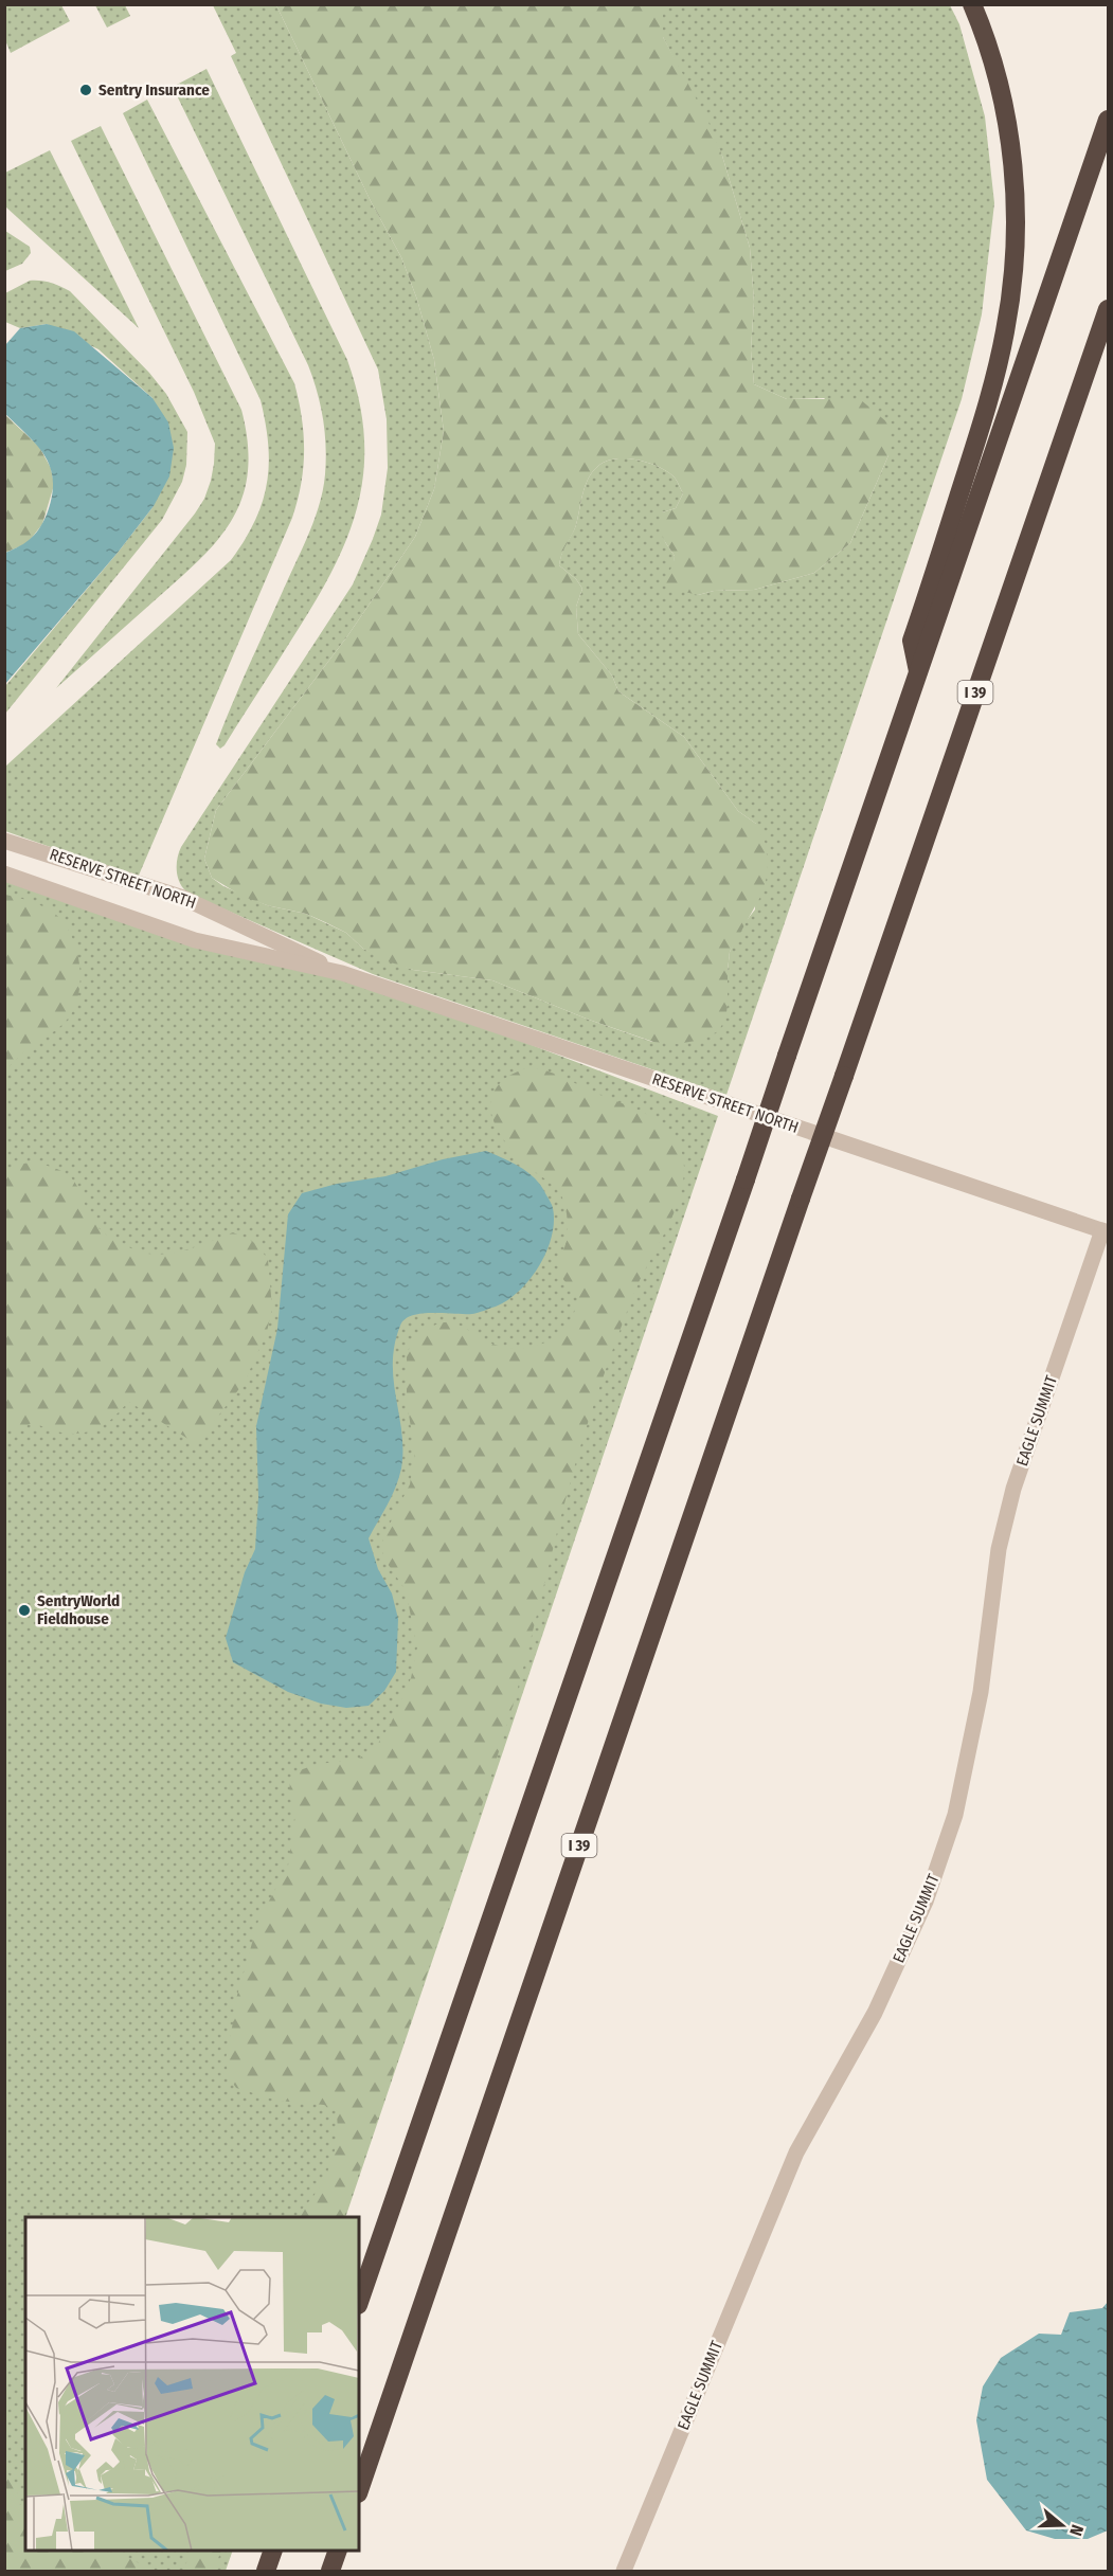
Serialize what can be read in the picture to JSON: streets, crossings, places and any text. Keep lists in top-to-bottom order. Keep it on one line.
{"streets":{"highway":["I 39"],"street":["RESERVE STREET NORTH","EAGLE SUMMIT"]},"crossings":[["RESERVE STREET NORTH","EAGLE SUMMIT"]],"places":["Sentry Insurance","SentryWorld Fieldhouse"],"north":"right"}
